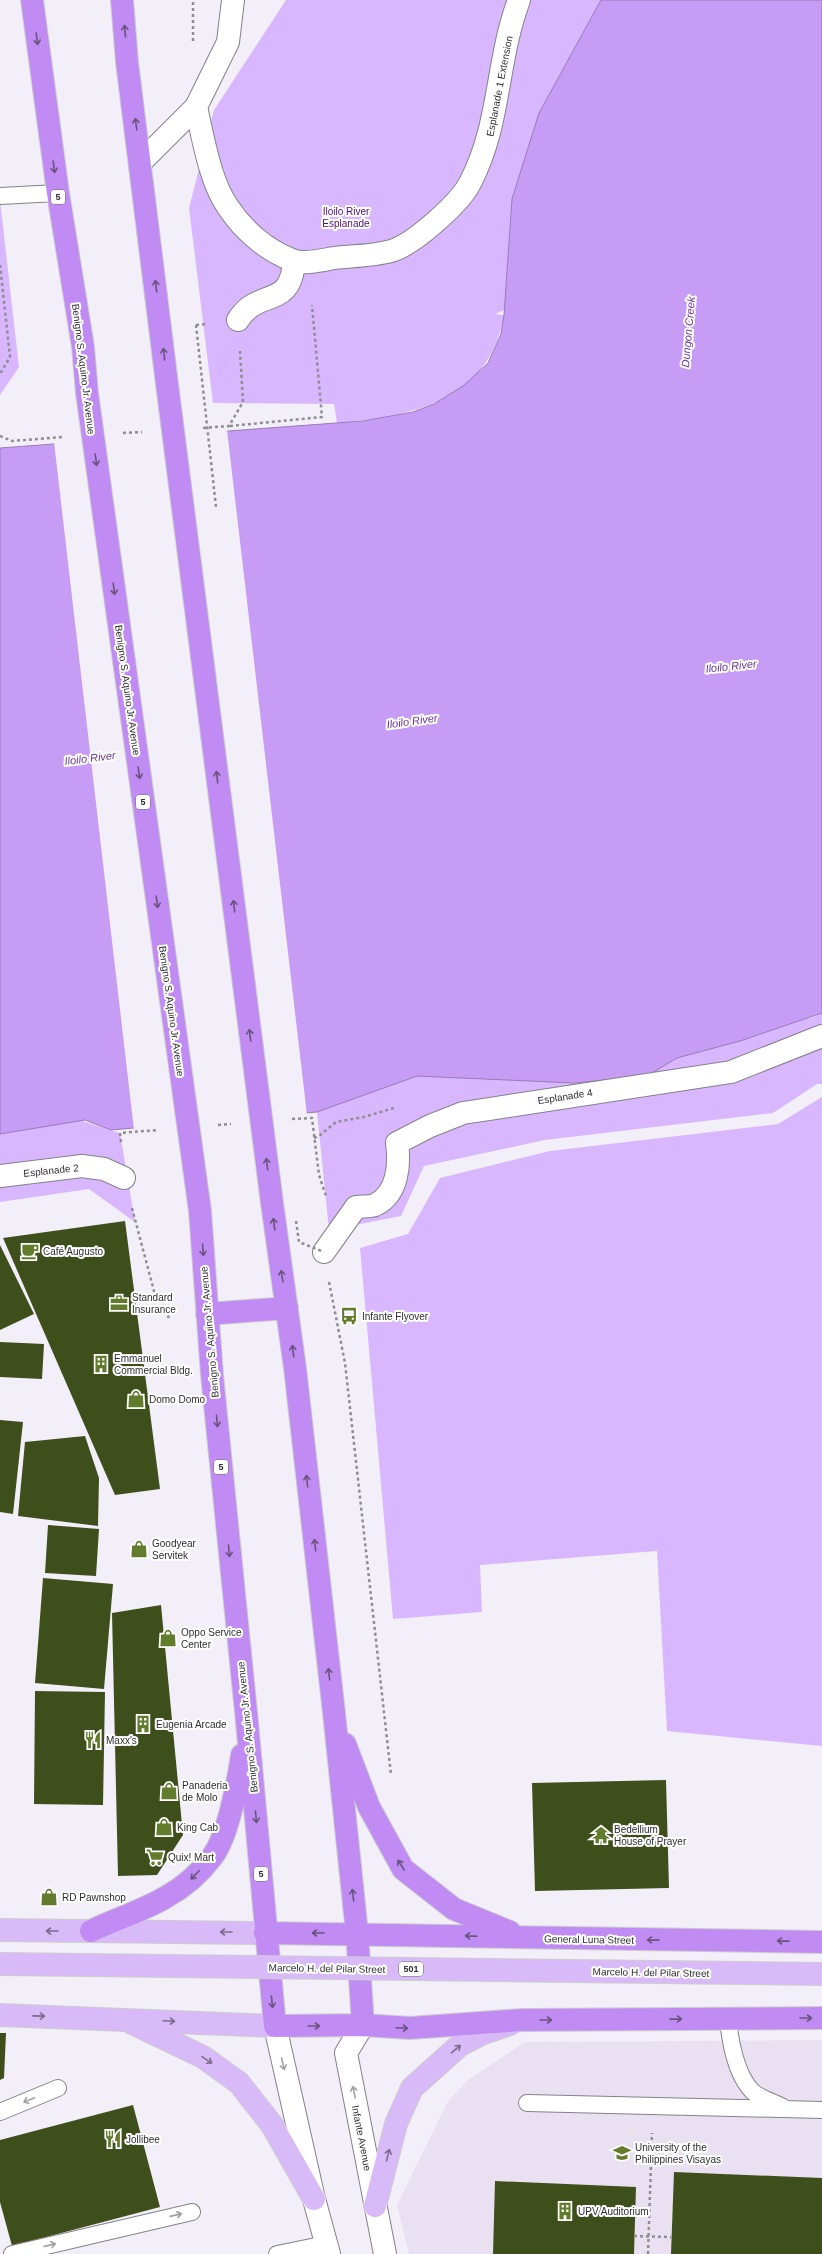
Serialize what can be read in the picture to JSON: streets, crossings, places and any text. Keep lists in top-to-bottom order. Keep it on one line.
{"streets":{"highway":["5","Benigno S. Aquino Jr. Avenue","General Luna Street"],"main road":["Marcelo H. del Pilar Street","501"],"street":["Esplanade 1 Extension","Esplanade 4","Esplanade 2","Infante Avenue"]},"water":["Dungon Creek","Iloilo River"],"parks":["Iloilo River Esplanade"],"places":{"cafe":["Café Augusto"],"office":["Standard Insurance"],"bus stop":["Infante Flyover"],"building":["Emmanuel Commercial Bldg.","Eugenia Arcade","UPV Auditorium"],"shop":["Domo Domo","Goodyear Servitek","Oppo Service Center","Panaderia de Molo","King Cab","RD Pawnshop"],"restaurant":["Maxx's","Jollibee"],"temple":["Bedellium House of Prayer"],"supermarket":["Quix! Mart"],"school or university":["University of the Philippines Visayas"]}}
